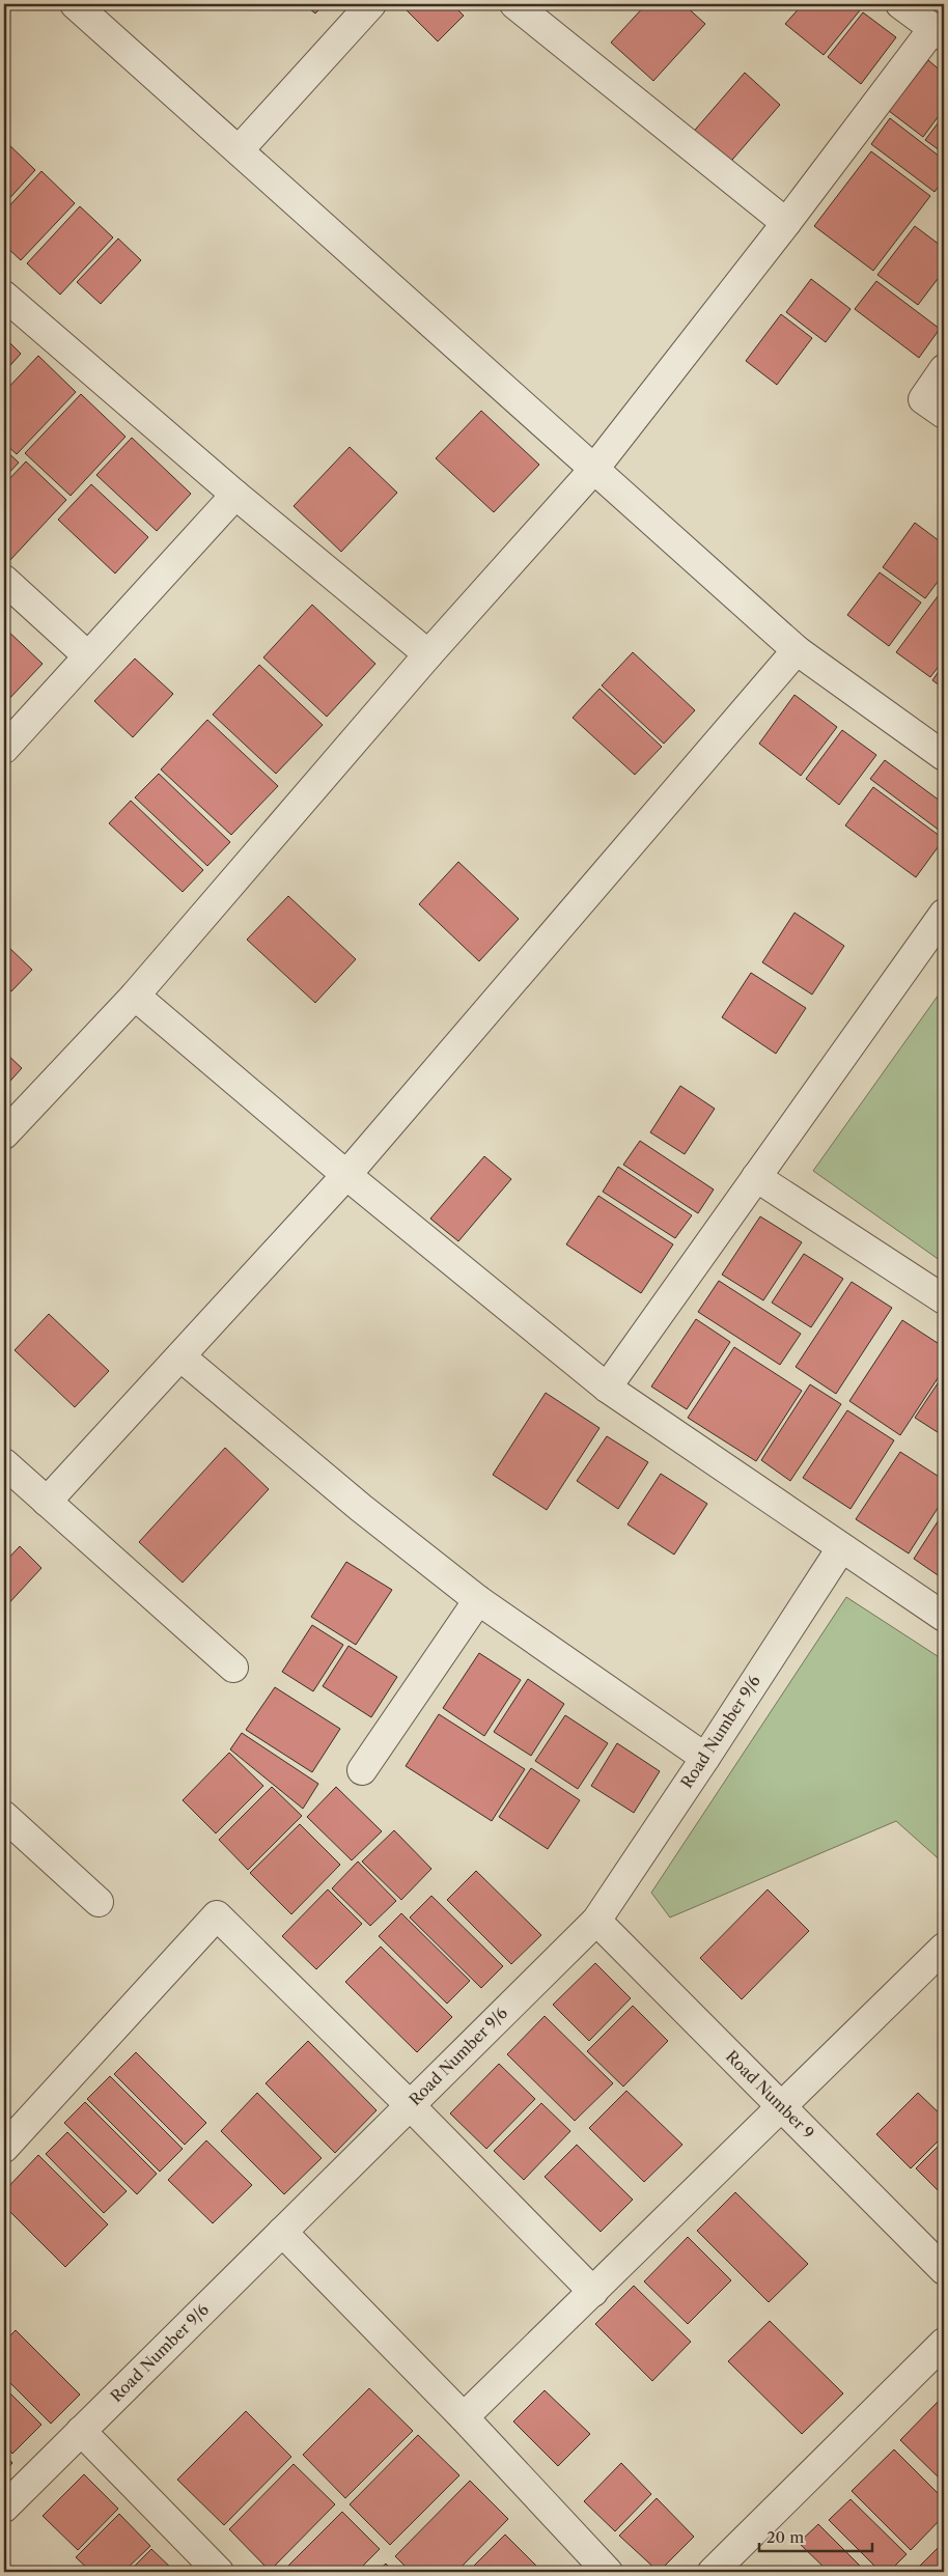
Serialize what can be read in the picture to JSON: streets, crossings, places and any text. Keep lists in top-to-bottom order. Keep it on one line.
{"streets":{"street":["Road Number 9/6","Road Number 9"]},"crossings":[["Road Number 9/6","Road Number 9"]],"scale_bar":"20 m"}
